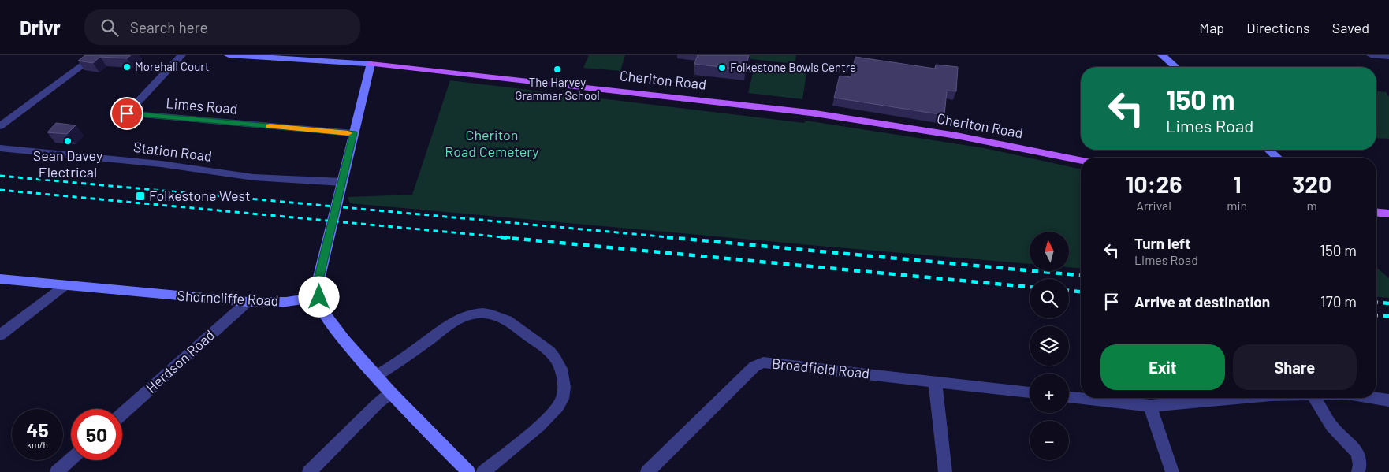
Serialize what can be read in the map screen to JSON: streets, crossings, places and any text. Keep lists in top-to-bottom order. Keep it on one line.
{"streets":{"main road":["Cheriton Road","Shorncliffe Road"],"street":["Limes Road","Station Road","Herdson Road","Broadfield Road"]},"crossings":[["Shorncliffe Road","Herdson Road"]],"parks":["Cheriton Road Cemetery"],"places":{"other":["Morehall Court","Folkestone Bowls Centre","The Harvey Grammar School","Sean Davey Electrical"],"transit":["Folkestone West"]},"north":"top","page":{"header":"Drivr","search":"Search here","nav":["Map","Directions","Saved"],"turn":["150 m","Limes Road"],"eta":["10:26","Arrival","1","min","320","m"],"list":[{"name":"Turn left","note":"Limes Road","value":"150 m"},{"name":"Arrive at destination","value":"170 m"}],"map_buttons":["+","−"],"buttons":["Exit","Share"],"speed":"45 km/h","limit":"50"}}
